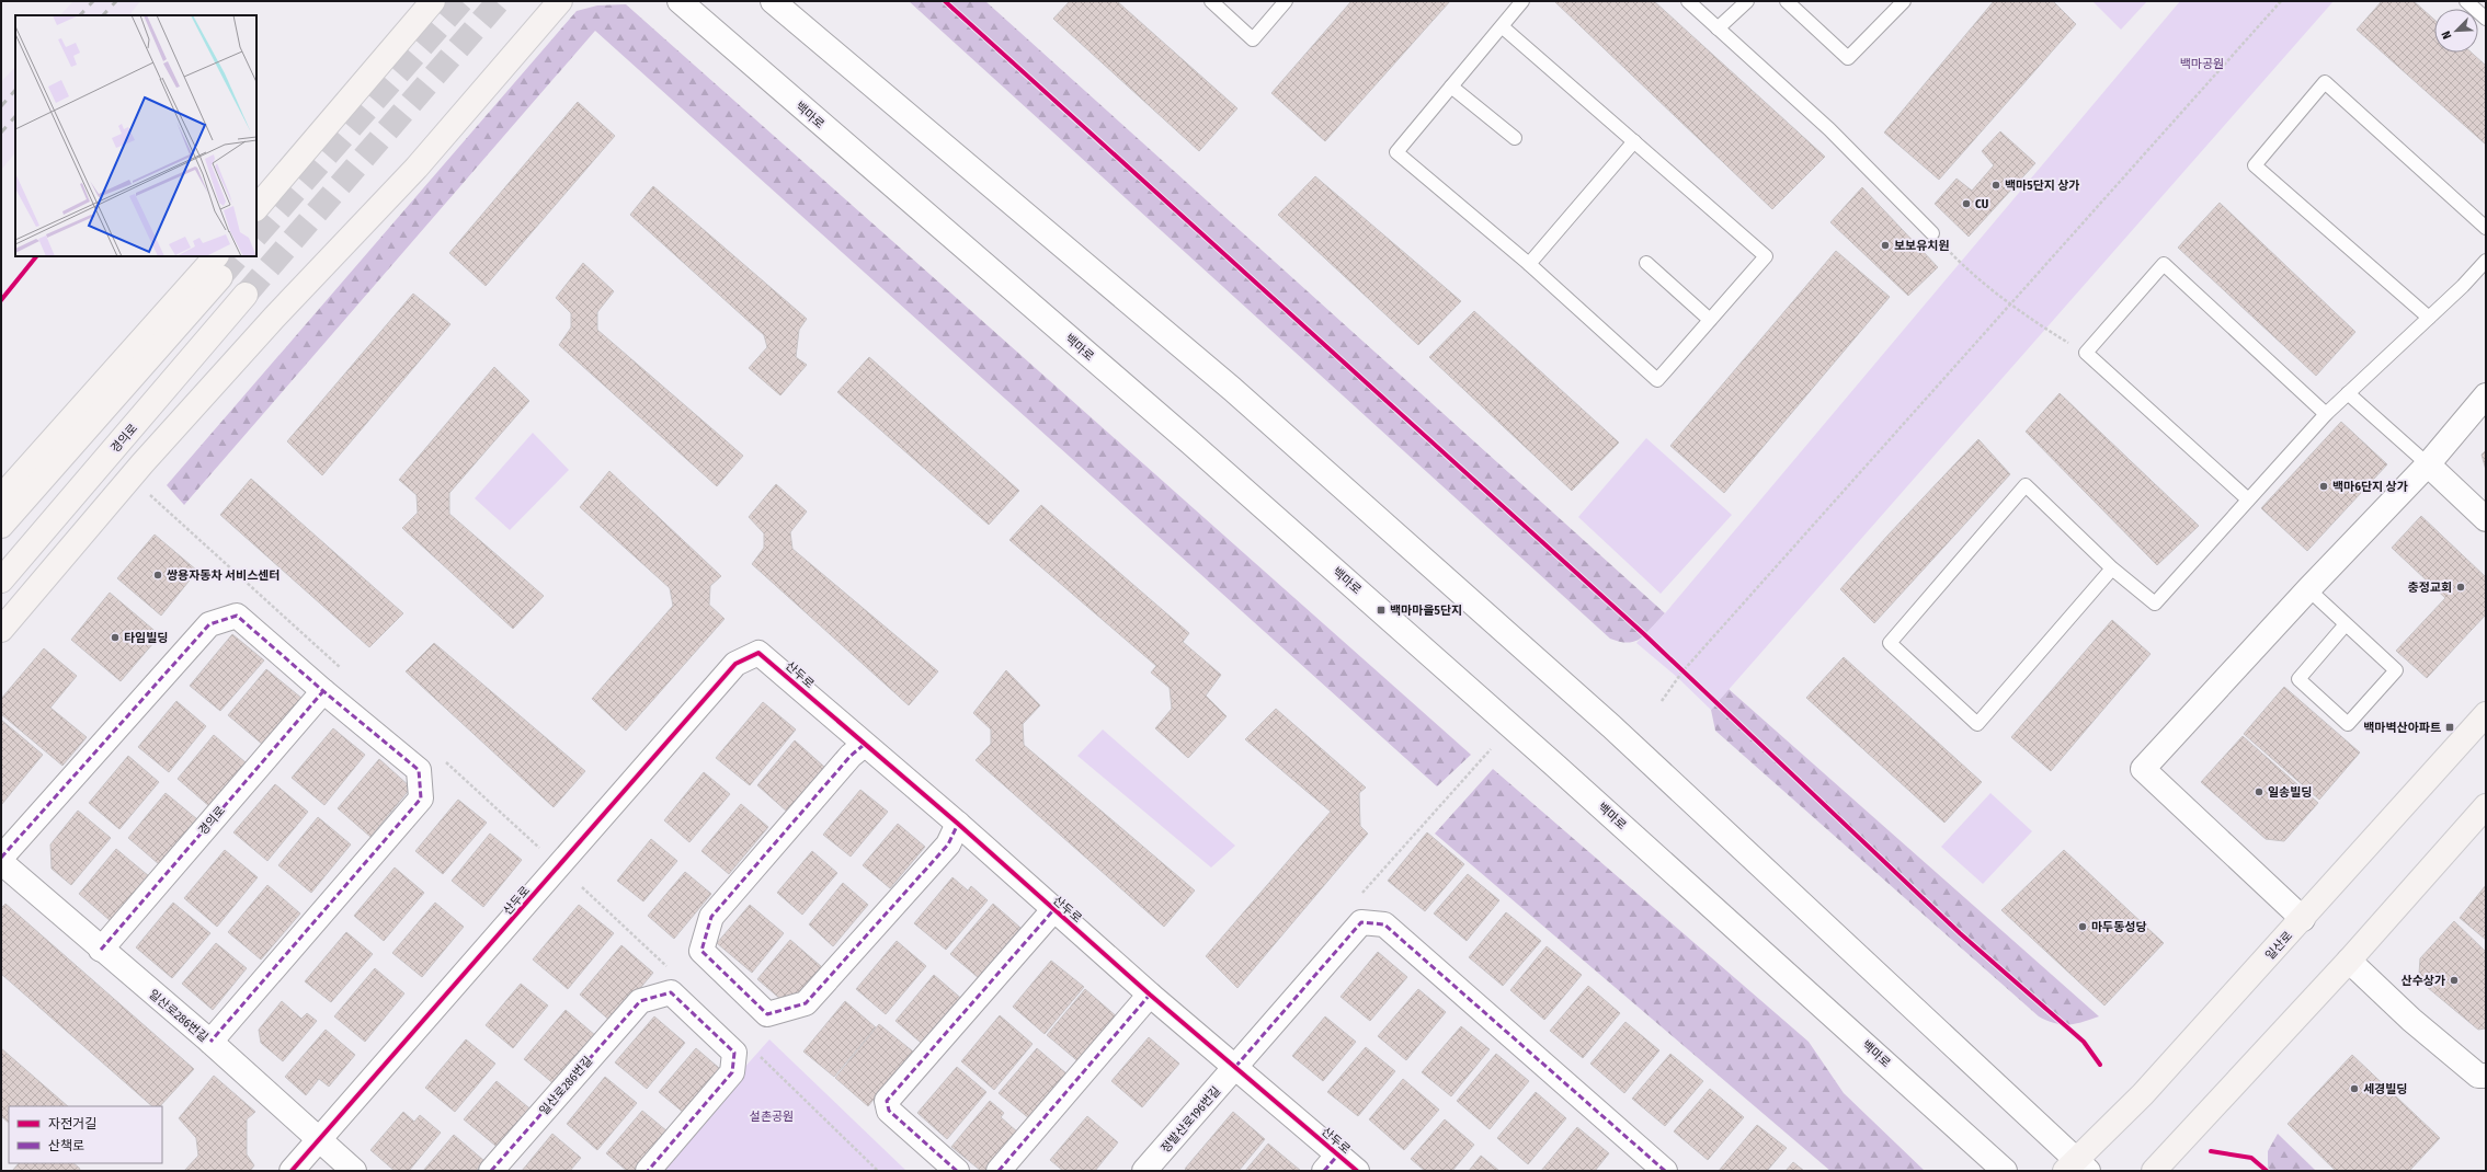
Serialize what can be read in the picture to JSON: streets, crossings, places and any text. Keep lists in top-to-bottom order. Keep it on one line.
{"streets":{"main road":["경의로","일산로"],"street":["백마로","산두로","일산로286번길","정발산로196번길"]},"crossings":[["경의로","일산로286번길"],["산두로","일산로286번길"],["산두로","정발산로196번길"]],"parks":["백마공원","설촌공원"],"places":{"other":["백마5단지 상가","CU","보보유치원","백마6단지 상가","쌍용자동차 서비스센터","충정교회","타임빌딩","일송빌딩","마두동성당","산수상가","세경빌딩"],"transit":["백마마을5단지","백마벽산아파트"]},"legend":["자전거길","산책로"],"north":"bottom left"}
